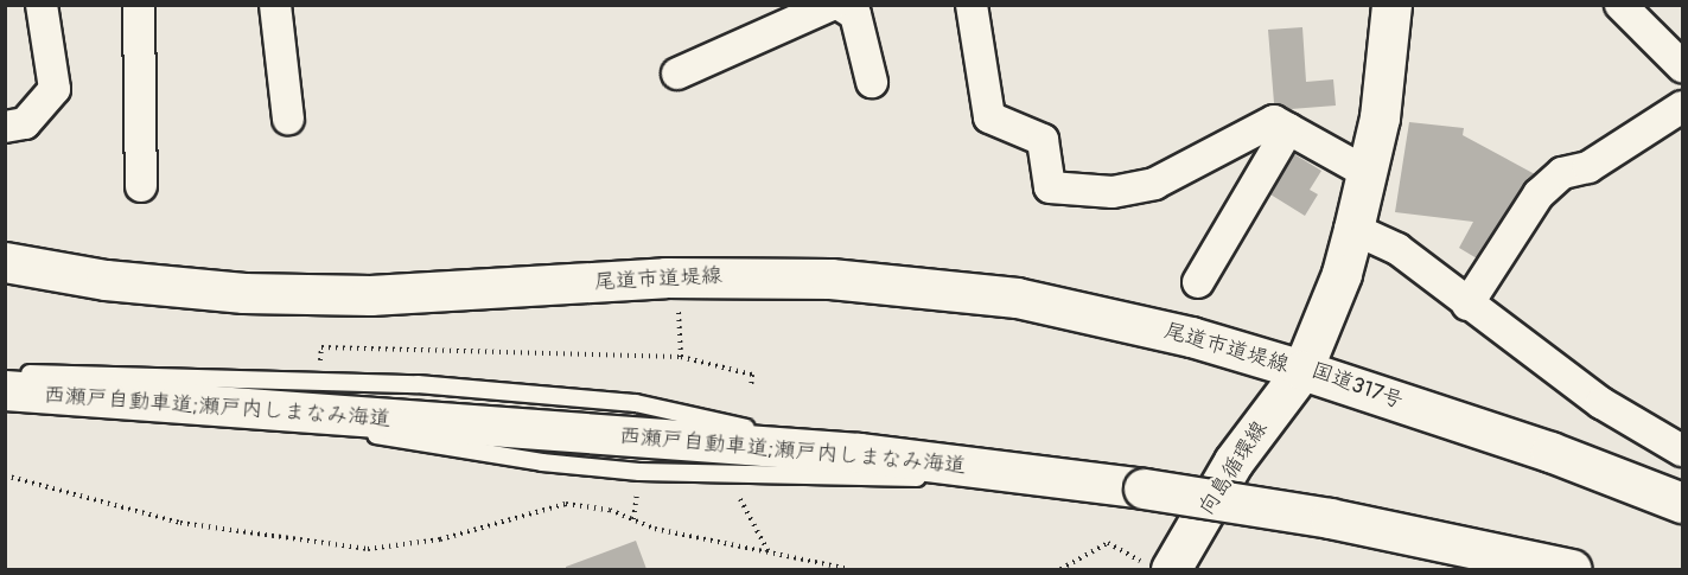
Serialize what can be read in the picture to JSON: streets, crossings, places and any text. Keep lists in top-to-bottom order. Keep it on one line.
{"streets":{"main road":["尾道市道堤線","国道317号","西瀬戸自動車道;瀬戸内しまなみ海道","向島循環線"]},"crossings":[["尾道市道堤線","国道317号"],["尾道市道堤線","向島循環線"],["国道317号","向島循環線"]]}
